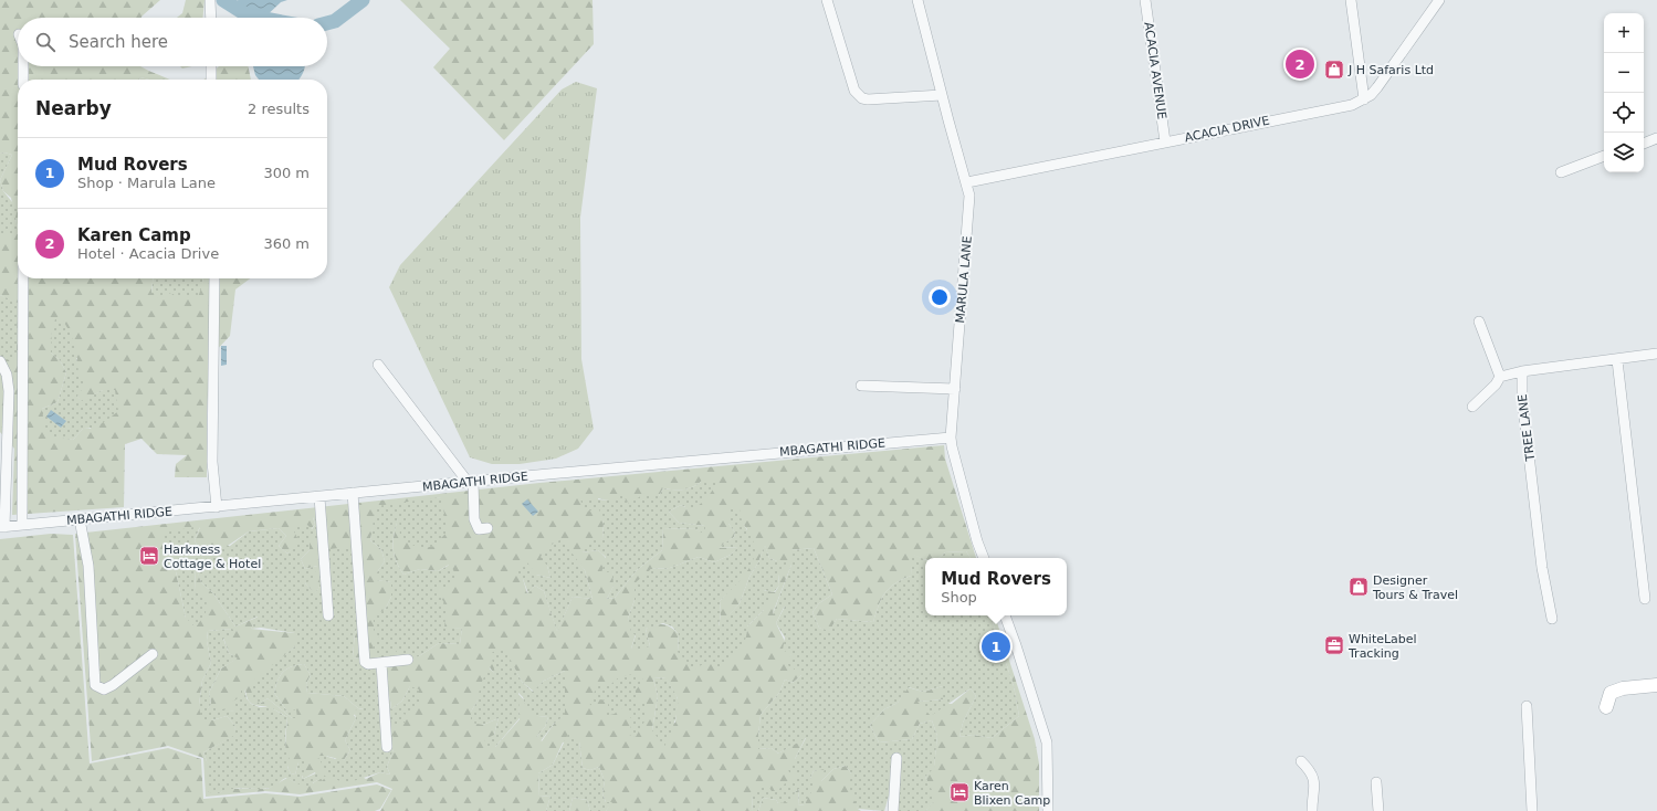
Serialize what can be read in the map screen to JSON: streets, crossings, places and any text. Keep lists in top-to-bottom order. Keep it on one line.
{"streets":{"street":["ACACIA AVENUE","ACACIA DRIVE","MARULA LANE","TREE LANE","MBAGATHI RIDGE"]},"crossings":[["ACACIA AVENUE","ACACIA DRIVE"],["ACACIA DRIVE","MARULA LANE"],["MARULA LANE","MBAGATHI RIDGE"]],"places":{"shop":["J H Safaris Ltd","Designer Tours & Travel"],"hotel":["Harkness Cottage & Hotel","Karen Blixen Camp"],"office":["WhiteLabel Tracking"]},"page":{"map_buttons":["+","−"],"search":"Search here","pins":["2","1"],"heading":["Nearby","2 results"],"list":[{"mark":"1","name":"Mud Rovers","note":"Shop · Marula Lane","value":"300 m"},{"mark":"2","name":"Karen Camp","note":"Hotel · Acacia Drive","value":"360 m"}],"popup":["Mud Rovers","Shop"]}}
